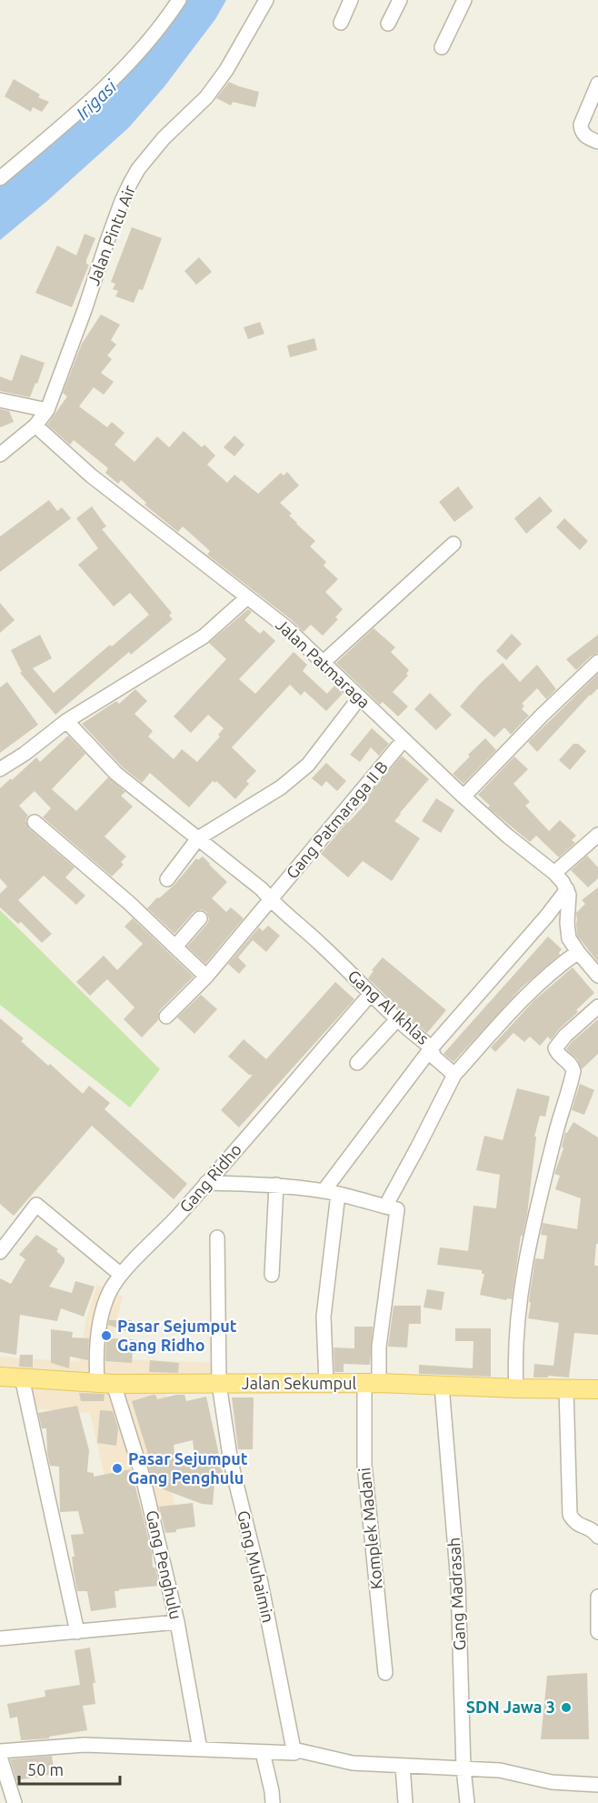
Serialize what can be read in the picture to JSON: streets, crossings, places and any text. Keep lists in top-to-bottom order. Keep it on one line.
{"streets":{"main road":["Jalan Sekumpul"],"street":["Jalan Pintu Air","Jalan Patmaraga","Gang Patmaraga II B","Gang Al Ikhlas","Gang Ridho","Komplek Madani","Gang Penghulu","Gang Muhaimin","Gang Madrasah"]},"crossings":[["Jalan Pintu Air","Jalan Patmaraga"],["Jalan Patmaraga","Gang Patmaraga II B"],["Gang Patmaraga II B","Gang Al Ikhlas"],["Gang Al Ikhlas","Gang Ridho"],["Gang Ridho","Jalan Sekumpul"],["Gang Ridho","Gang Penghulu"],["Jalan Sekumpul","Komplek Madani"],["Jalan Sekumpul","Gang Penghulu"],["Jalan Sekumpul","Gang Muhaimin"],["Jalan Sekumpul","Gang Madrasah"]],"water":["Irigasi"],"places":["Pasar Sejumput Gang Ridho","Pasar Sejumput Gang Penghulu","SDN Jawa 3"],"scale_bar":"50 m"}
